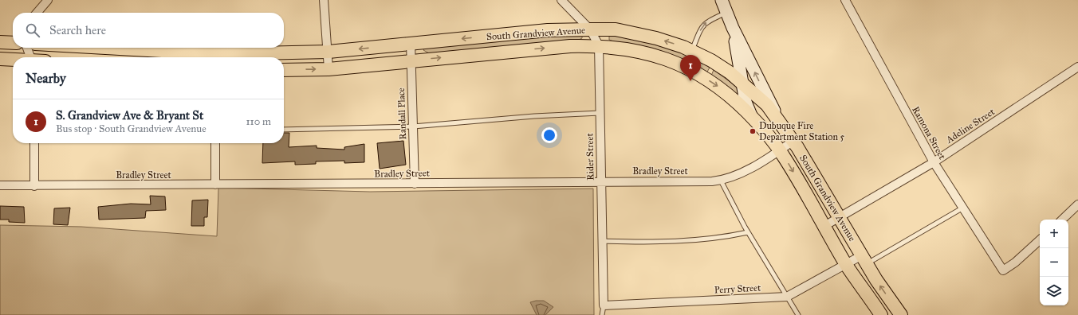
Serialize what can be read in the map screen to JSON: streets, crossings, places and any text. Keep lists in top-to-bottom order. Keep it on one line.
{"streets":{"main road":["South Grandview Avenue"],"street":["Randall Place","Adeline Street","Ramona Street","Rider Street","Bradley Street","Perry Street"]},"crossings":[["South Grandview Avenue","Randall Place"],["South Grandview Avenue","Adeline Street"],["South Grandview Avenue","Rider Street"],["South Grandview Avenue","Bradley Street"],["South Grandview Avenue","Perry Street"],["Randall Place","Bradley Street"],["Adeline Street","Ramona Street"],["Rider Street","Bradley Street"],["Rider Street","Perry Street"]],"places":["Dubuque Fire Department Station 5"],"page":{"search":"Search here","pins":"1","heading":"Nearby","list":[{"mark":"1","name":"S. Grandview Ave & Bryant St","note":"Bus stop · South Grandview Avenue","value":"110 m"}],"map_buttons":["+","−"]}}
